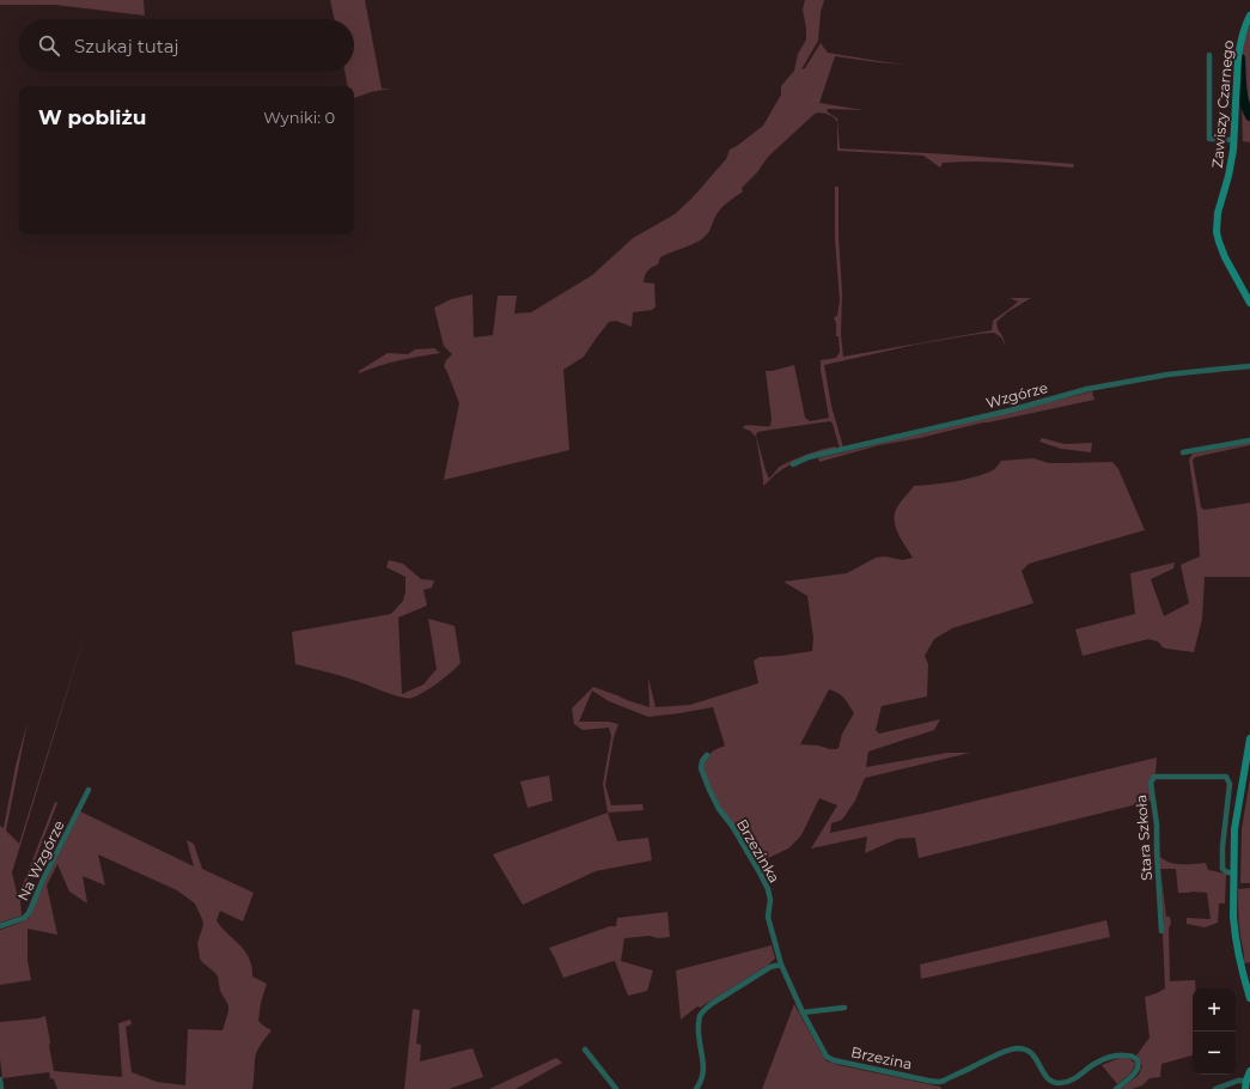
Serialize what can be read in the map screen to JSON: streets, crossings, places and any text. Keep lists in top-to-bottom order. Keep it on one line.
{"streets":{"street":["Zawiszy Czarnego","Wzgórze","Stara Szkoła","Brzezinka","Na Wzgórze","Brzezina"]},"crossings":[["Brzezinka","Brzezina"]],"page":{"search":"Szukaj tutaj","heading":["W pobliżu","Wyniki: 0"],"map_buttons":["+","−"]}}
